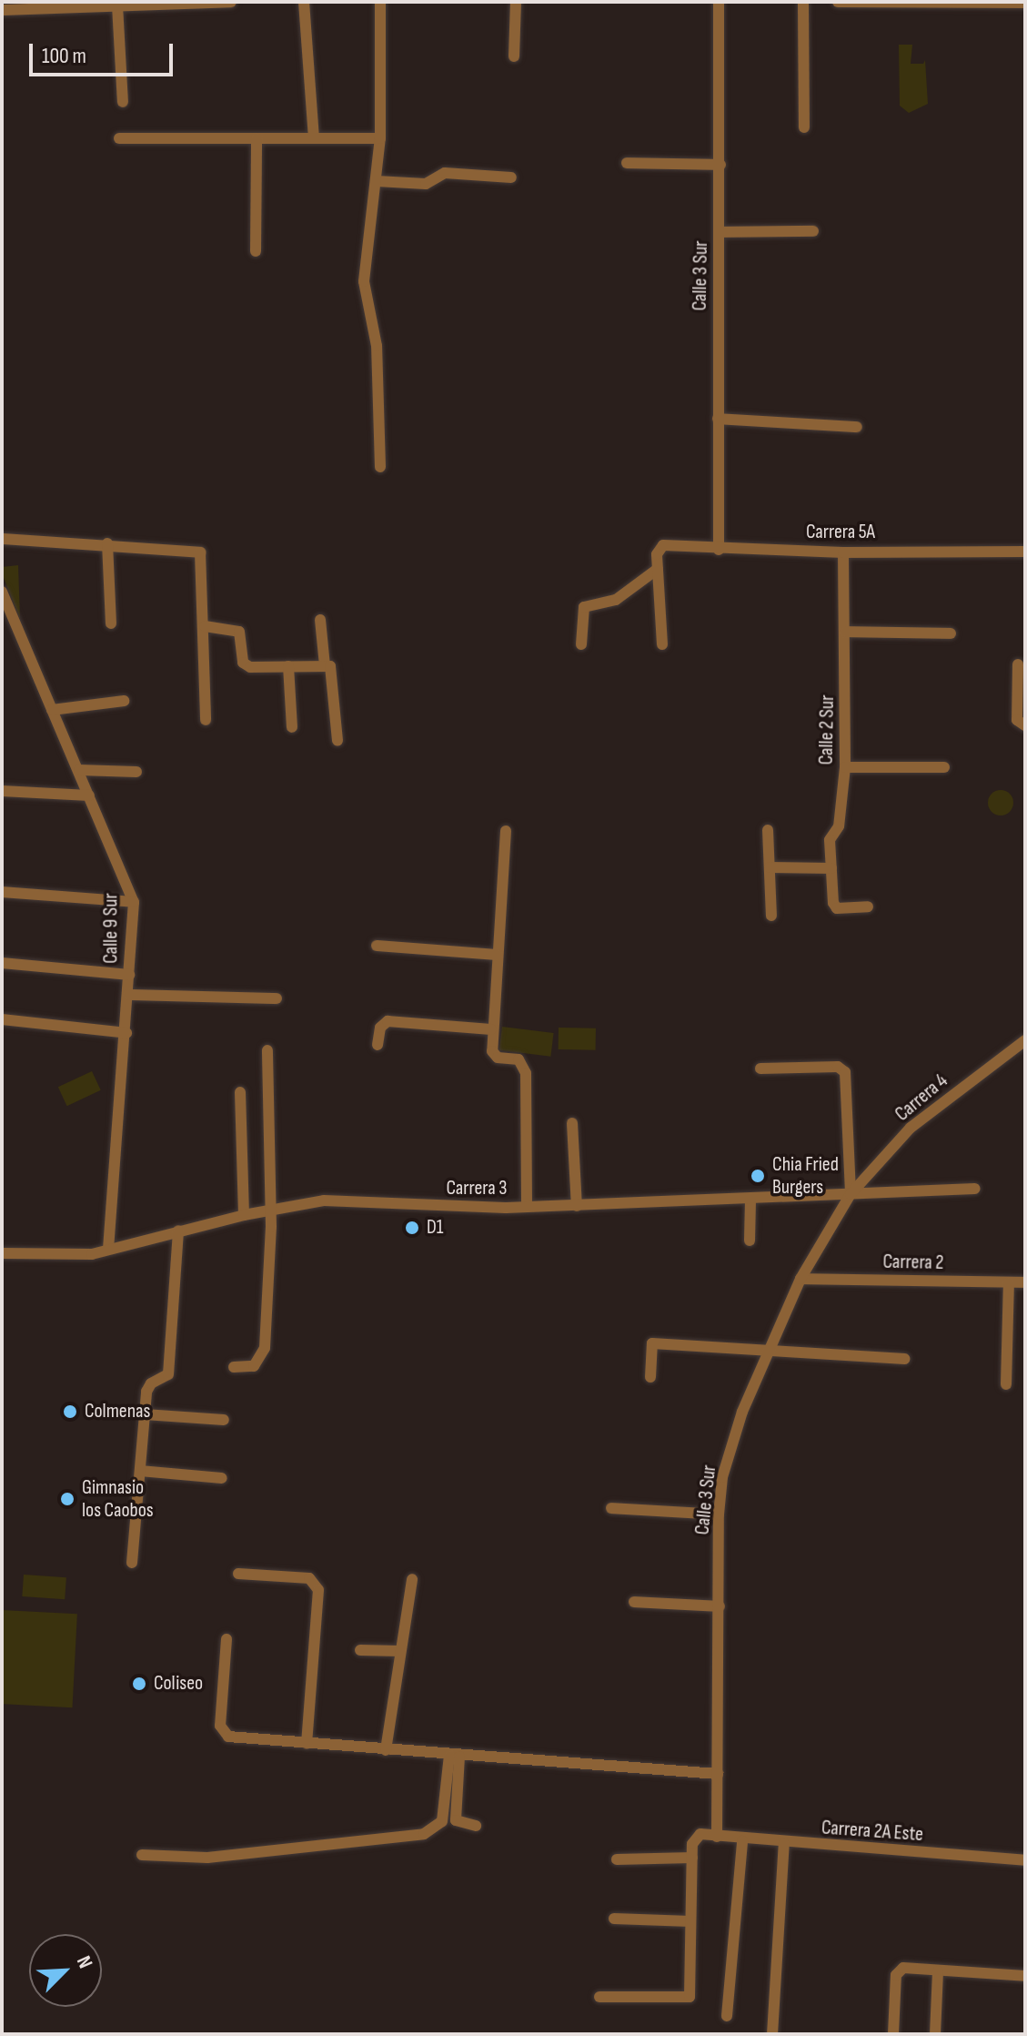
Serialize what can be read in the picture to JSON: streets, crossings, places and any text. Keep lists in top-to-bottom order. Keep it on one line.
{"streets":{"street":["Calle 3 Sur","Carrera 5A","Calle 2 Sur","Calle 9 Sur","Carrera 4","Carrera 3","Carrera 2","Carrera 2A Este"]},"crossings":[["Calle 3 Sur","Carrera 5A"],["Calle 3 Sur","Carrera 4"],["Calle 3 Sur","Carrera 3"],["Calle 3 Sur","Carrera 2"],["Calle 3 Sur","Carrera 2A Este"],["Carrera 5A","Calle 2 Sur"],["Calle 9 Sur","Carrera 3"],["Carrera 4","Carrera 3"]],"places":["Chia Fried Burgers","D1","Colmenas","Gimnasio los Caobos","Coliseo"],"scale_bar":"100 m","north":"top right"}
